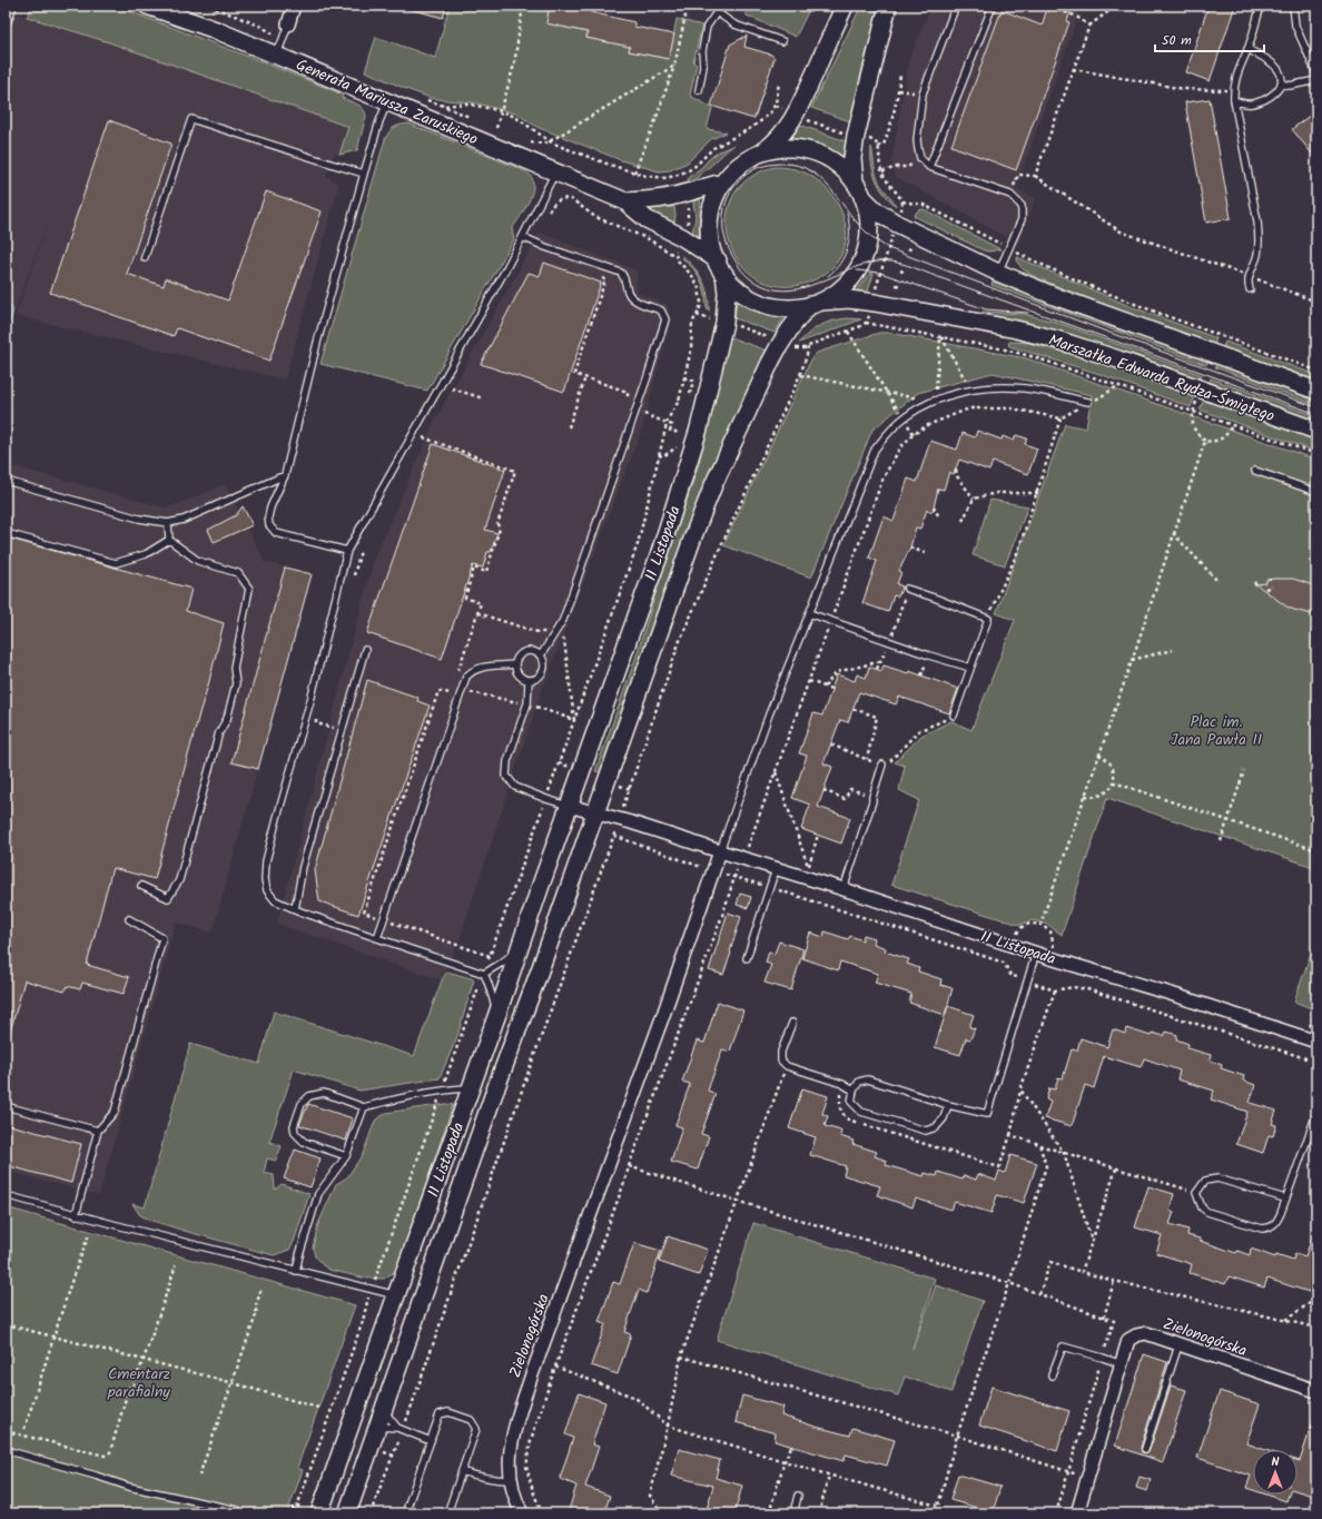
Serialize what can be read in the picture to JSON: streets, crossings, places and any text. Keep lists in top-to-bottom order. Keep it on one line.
{"streets":{"main road":["Generała Mariusza Zaruskiego","Marszałka Edwarda Rydza-Śmigłego","11 Listopada"],"street":["Zielonogórska"]},"crossings":[["Generała Mariusza Zaruskiego","Marszałka Edwarda Rydza-Śmigłego"],["Generała Mariusza Zaruskiego","11 Listopada"],["Marszałka Edwarda Rydza-Śmigłego","11 Listopada"]],"parks":["Plac im. Jana Pawła II","Cmentarz parafialny"],"scale_bar":"50 m","north":"top"}
